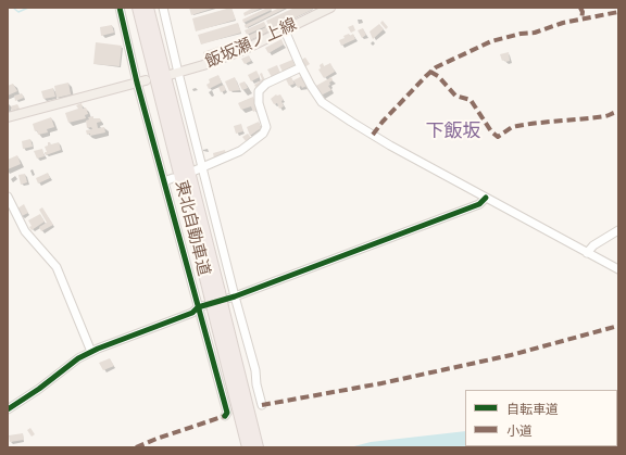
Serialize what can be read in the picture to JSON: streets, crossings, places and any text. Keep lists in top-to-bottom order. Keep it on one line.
{"streets":{"highway":["東北自動車道"],"main road":["飯坂瀬ノ上線"]},"districts":["下飯坂"],"legend":["自転車道","小道"]}
